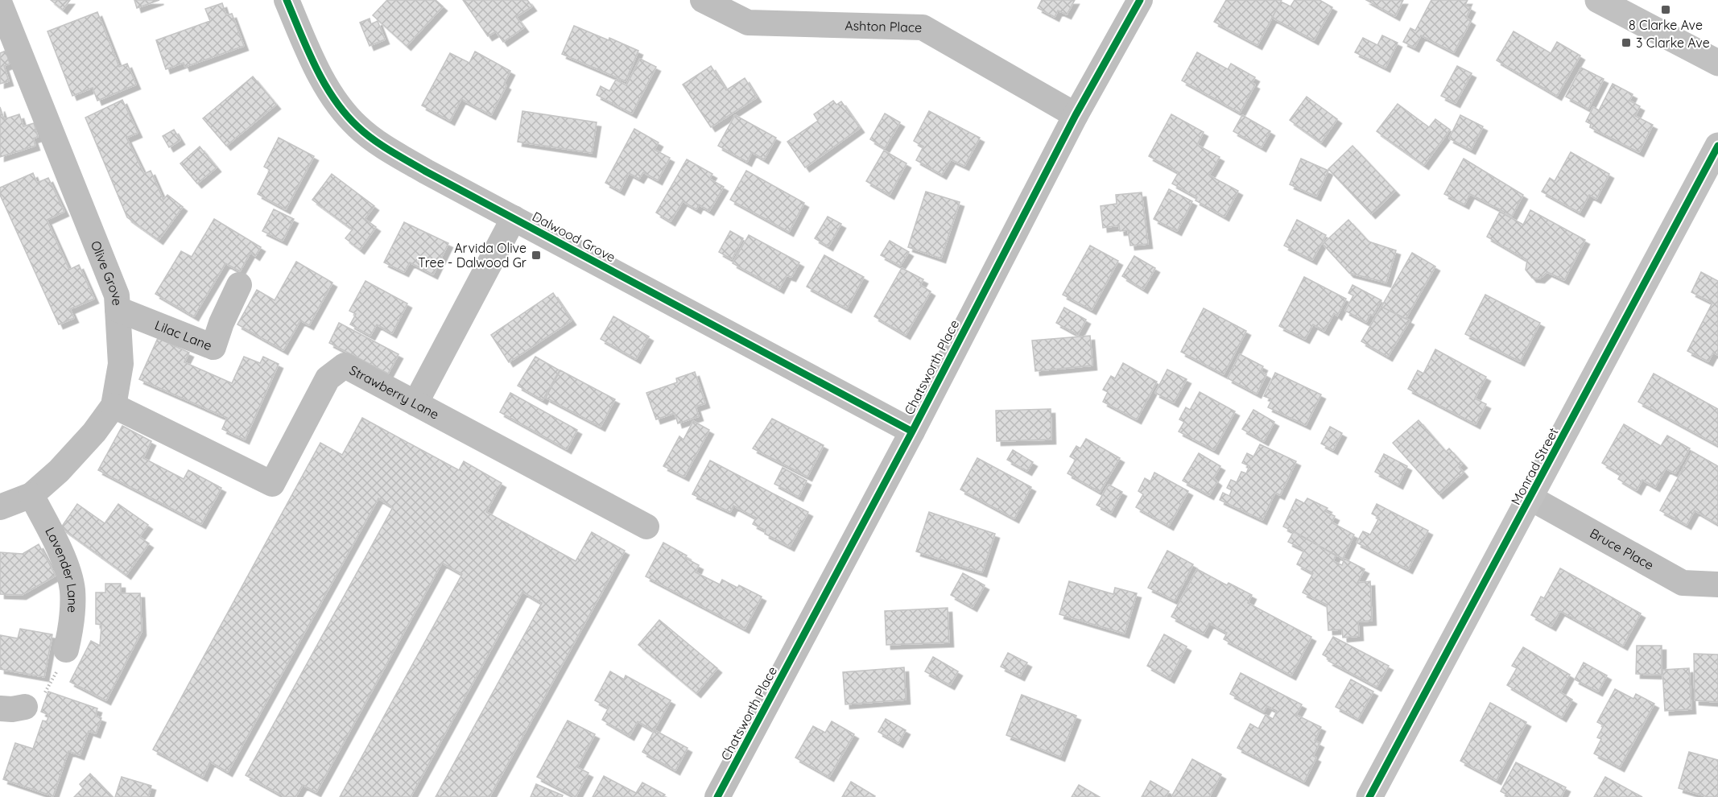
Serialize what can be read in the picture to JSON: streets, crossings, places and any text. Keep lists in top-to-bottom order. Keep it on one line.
{"streets":{"street":["Ashton Place","Dalwood Grove","Olive Grove","Lilac Lane","Chatsworth Place","Strawberry Lane","Monrad Street","Bruce Place","Lavender Lane"]},"crossings":[["Ashton Place","Chatsworth Place"],["Dalwood Grove","Chatsworth Place"],["Olive Grove","Lilac Lane"],["Olive Grove","Strawberry Lane"],["Olive Grove","Lavender Lane"],["Monrad Street","Bruce Place"]],"places":{"transit":["8 Clarke Ave","3 Clarke Ave","Arvida Olive Tree - Dalwood Gr"]}}
